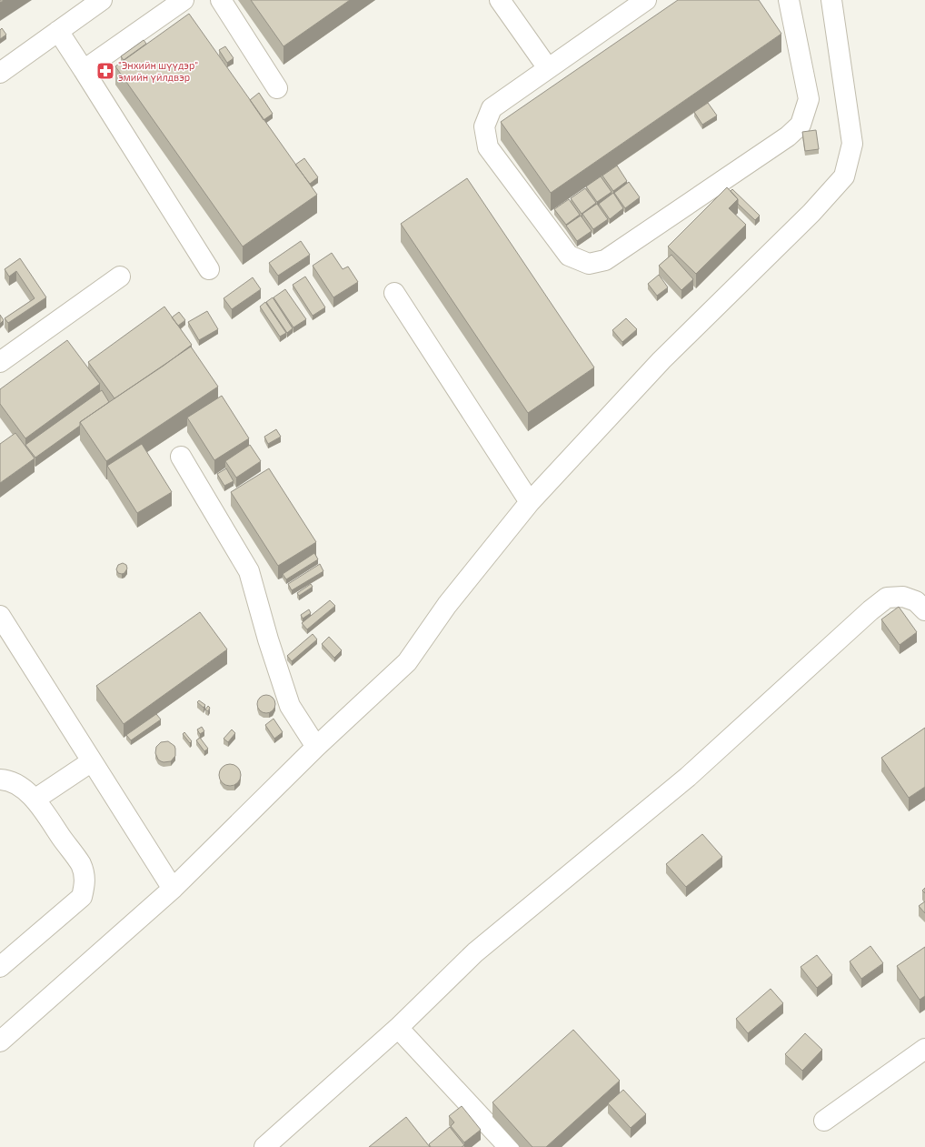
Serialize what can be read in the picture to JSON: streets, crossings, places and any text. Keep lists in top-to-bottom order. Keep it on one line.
{"places":{"pharmacy":["\"Энхийн шүүдэр\" эмийн үйлдвэр"]}}
